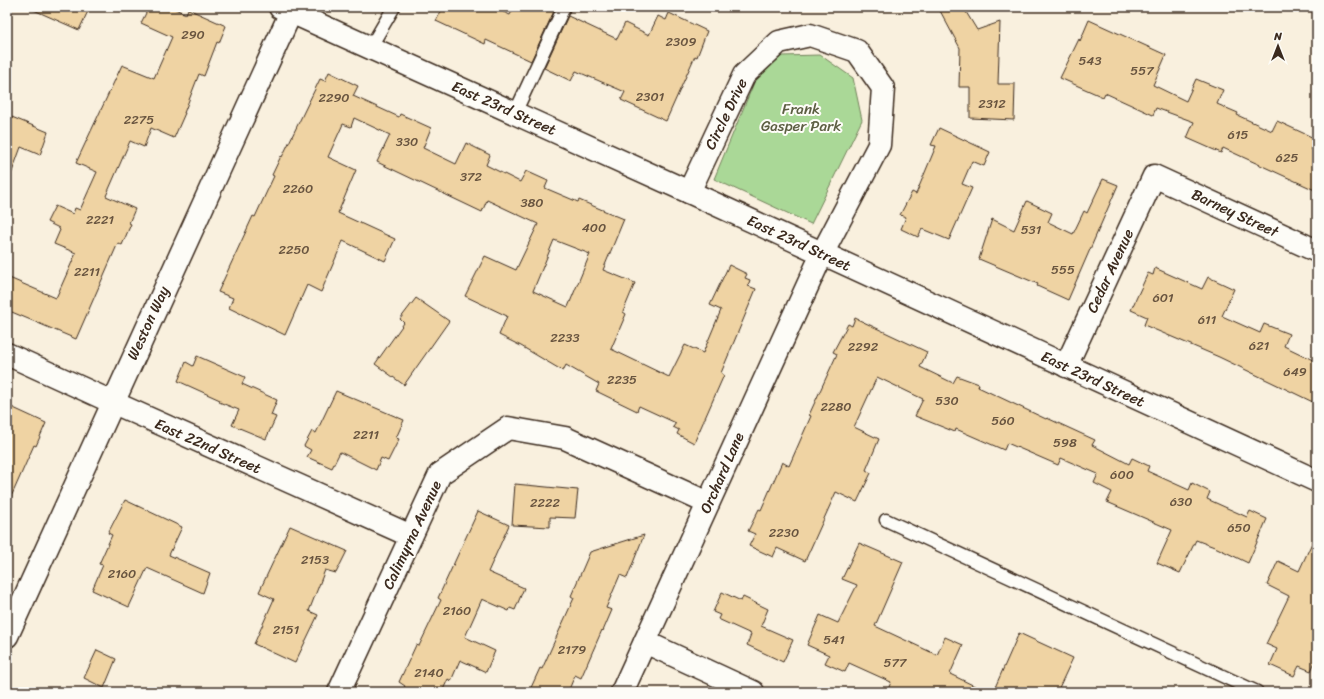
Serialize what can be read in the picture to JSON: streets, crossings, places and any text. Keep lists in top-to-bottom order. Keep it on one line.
{"streets":{"street":["East 23rd Street","Circle Drive","Barney Street","Cedar Avenue","Weston Way","East 22nd Street","Orchard Lane","Calimyrna Avenue"]},"crossings":[["East 23rd Street","Circle Drive"],["East 23rd Street","Cedar Avenue"],["East 23rd Street","Weston Way"],["East 23rd Street","Orchard Lane"],["Circle Drive","Orchard Lane"],["Barney Street","Cedar Avenue"],["Weston Way","East 22nd Street"],["East 22nd Street","Calimyrna Avenue"],["Orchard Lane","Calimyrna Avenue"]],"parks":["Frank Gasper Park"],"house_numbers":["290","2309","543","557","2301","2290","2312","2275","615","330","625","372","2260","380","2221","400","531","2250","555","2211","601","611","2233","621","2292","649","2235","530","2280","560","2211","598","600","630","2222","650","2230","2153","2160","2160","2151","541","2179","577","2140"],"north":"top"}
